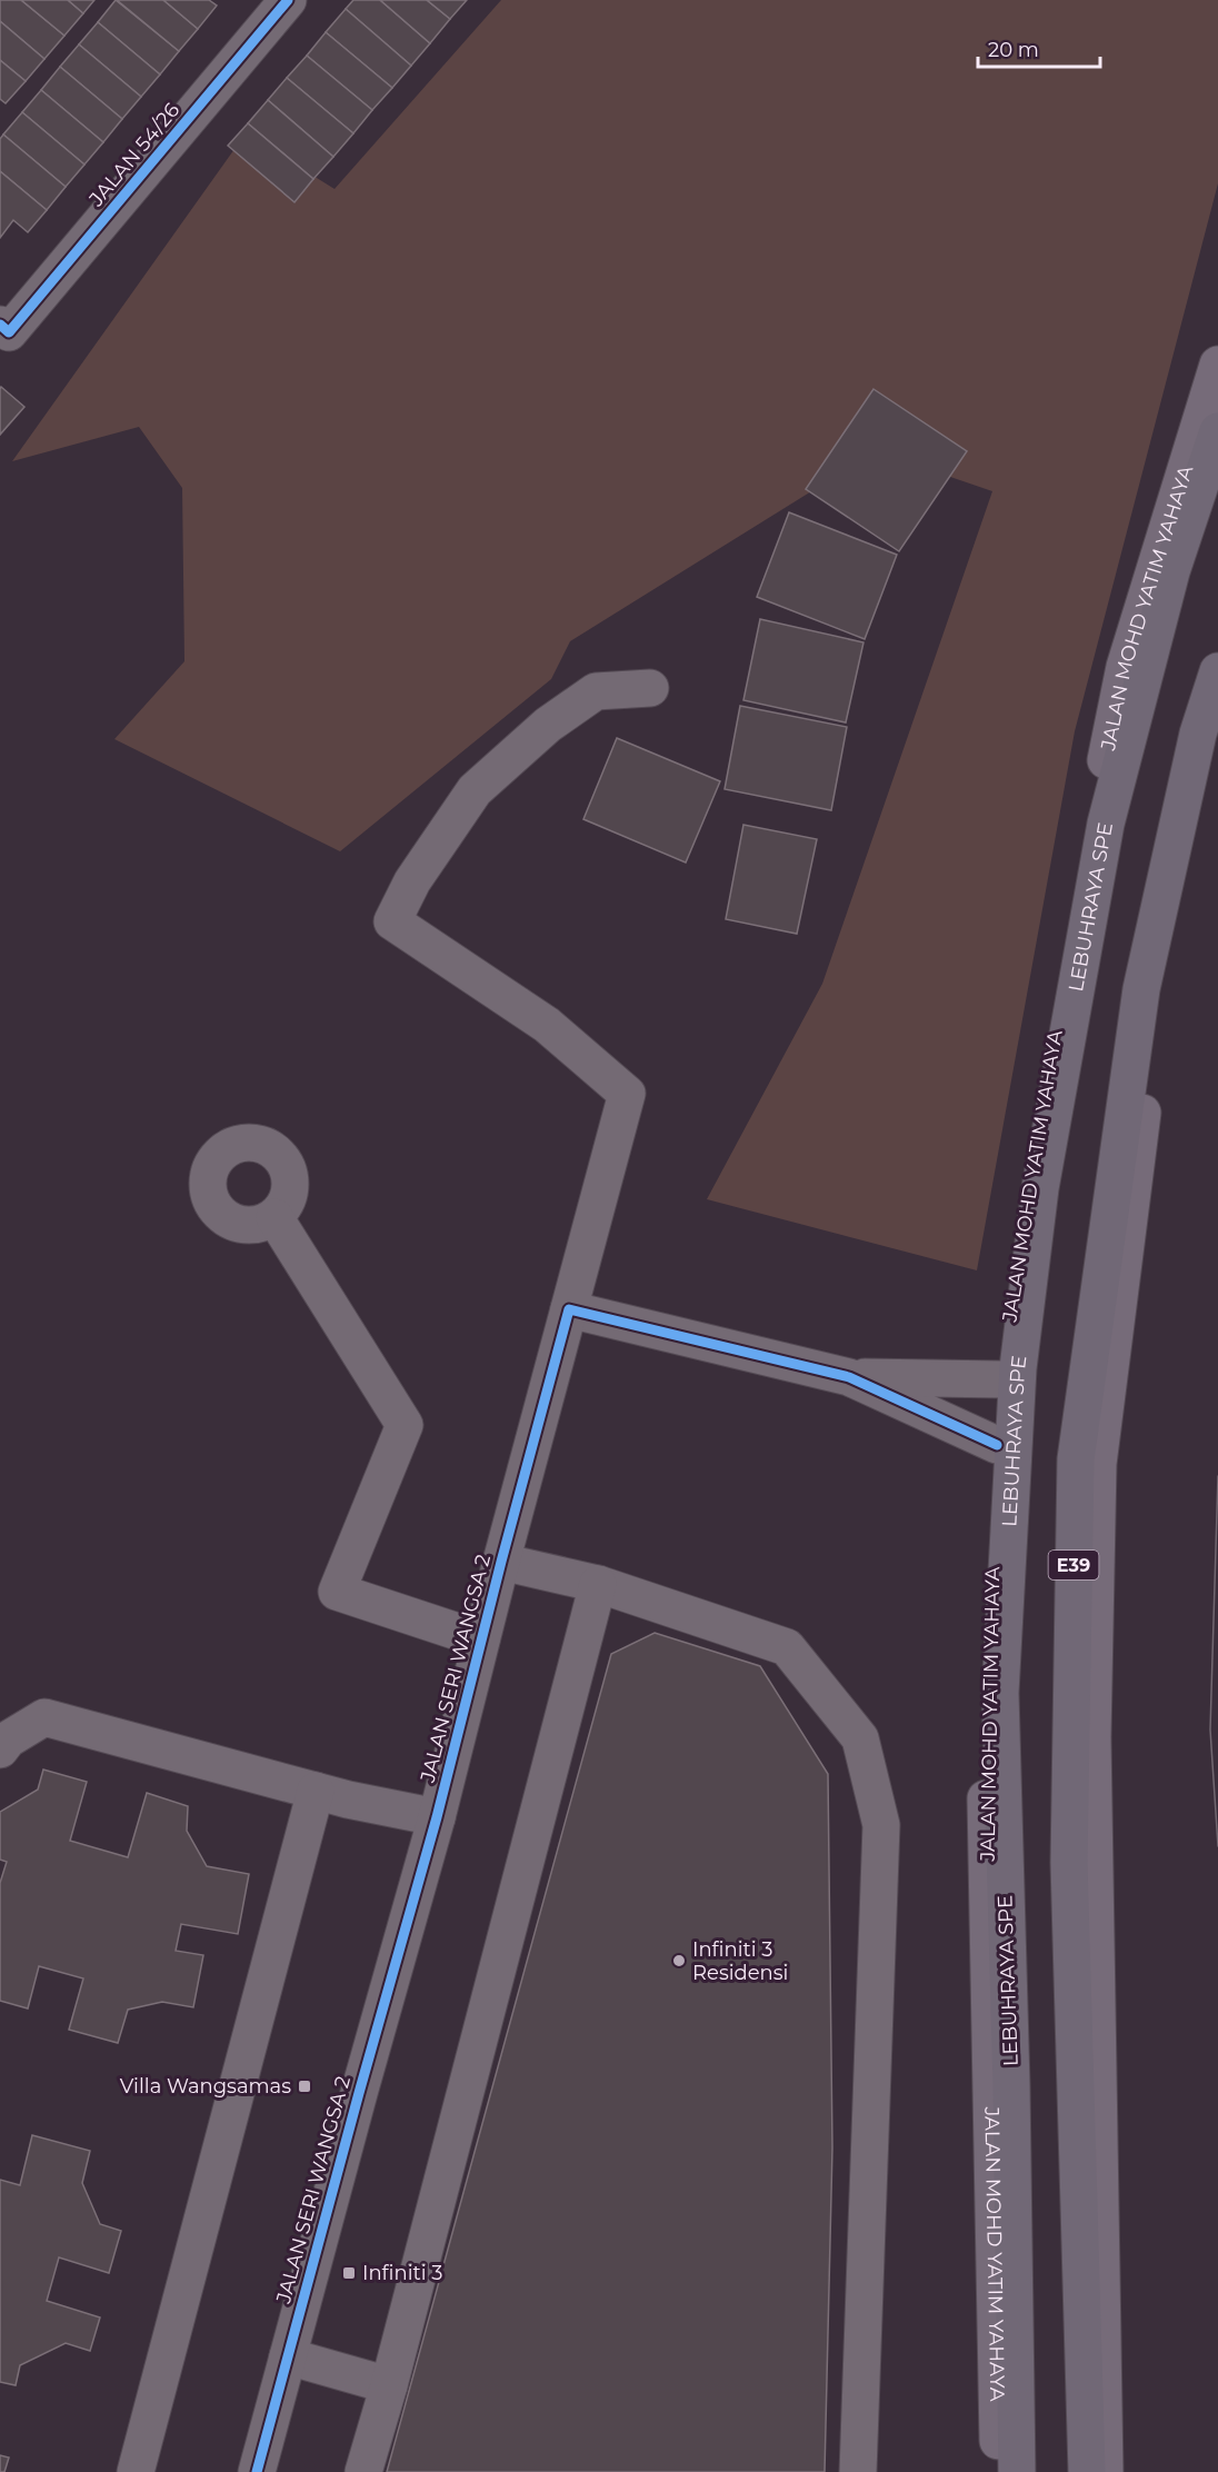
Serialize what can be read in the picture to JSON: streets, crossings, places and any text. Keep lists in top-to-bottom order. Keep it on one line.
{"streets":{"highway":["LEBUHRAYA SPE","E39"],"main road":["JALAN MOHD YATIM YAHAYA"],"street":["JALAN 54/26","JALAN SERI WANGSA 2"]},"crossings":[["JALAN MOHD YATIM YAHAYA","LEBUHRAYA SPE"]],"places":{"other":["Infiniti 3 Residensi"],"transit":["Villa Wangsamas","Infiniti 3"]},"scale_bar":"20 m"}
